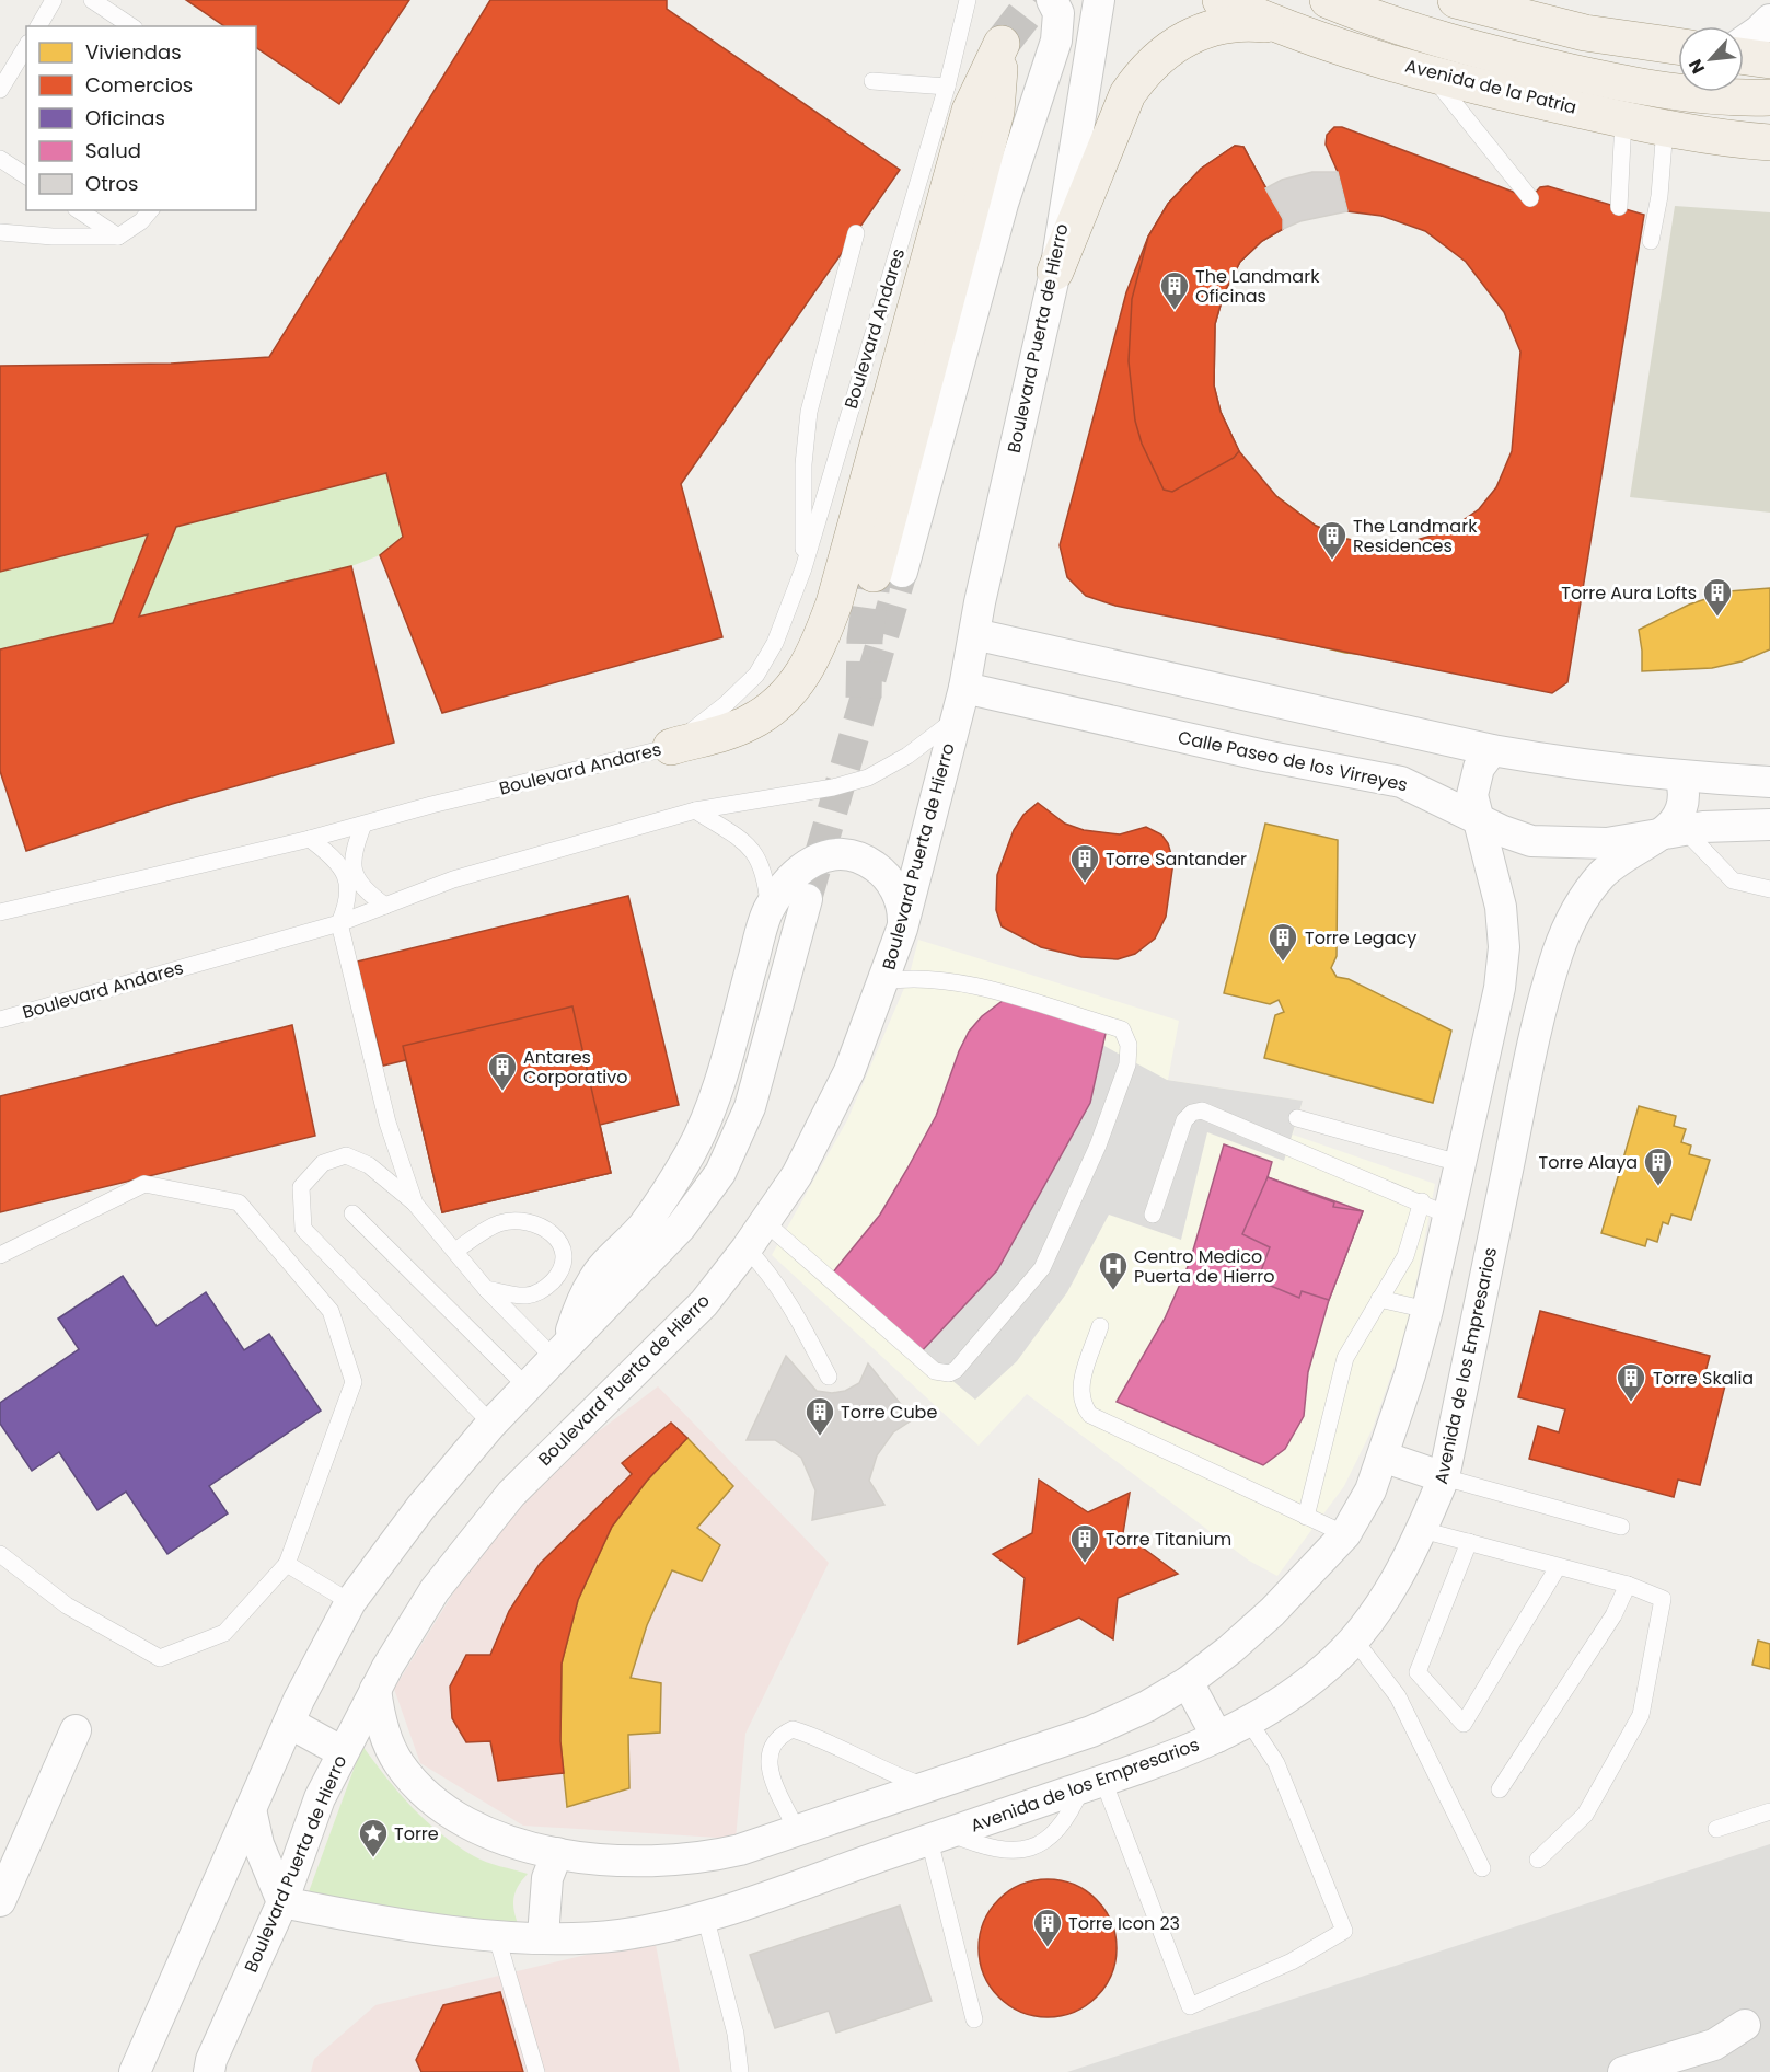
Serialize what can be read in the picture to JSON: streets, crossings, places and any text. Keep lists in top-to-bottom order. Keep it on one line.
{"streets":{"main road":["Avenida de la Patria"],"street":["Boulevard Puerta de Hierro","Calle Paseo de los Virreyes","Avenida de los Empresarios"],"lane":["Boulevard Andares"]},"crossings":[["Boulevard Andares","Boulevard Puerta de Hierro"],["Boulevard Puerta de Hierro","Calle Paseo de los Virreyes"],["Boulevard Puerta de Hierro","Avenida de los Empresarios"],["Calle Paseo de los Virreyes","Avenida de los Empresarios"]],"places":{"building":["The Landmark Oficinas","The Landmark Residences","Torre Aura Lofts","Torre Santander","Torre Legacy","Antares Corporativo","Torre Alaya","Torre Skalia","Torre Cube","Torre Titanium","Torre Icon 23"],"hospital":["Centro Medico Puerta de Hierro"],"place":["Torre"]},"legend":["Viviendas","Comercios","Oficinas","Salud","Otros"],"north":"bottom left"}
